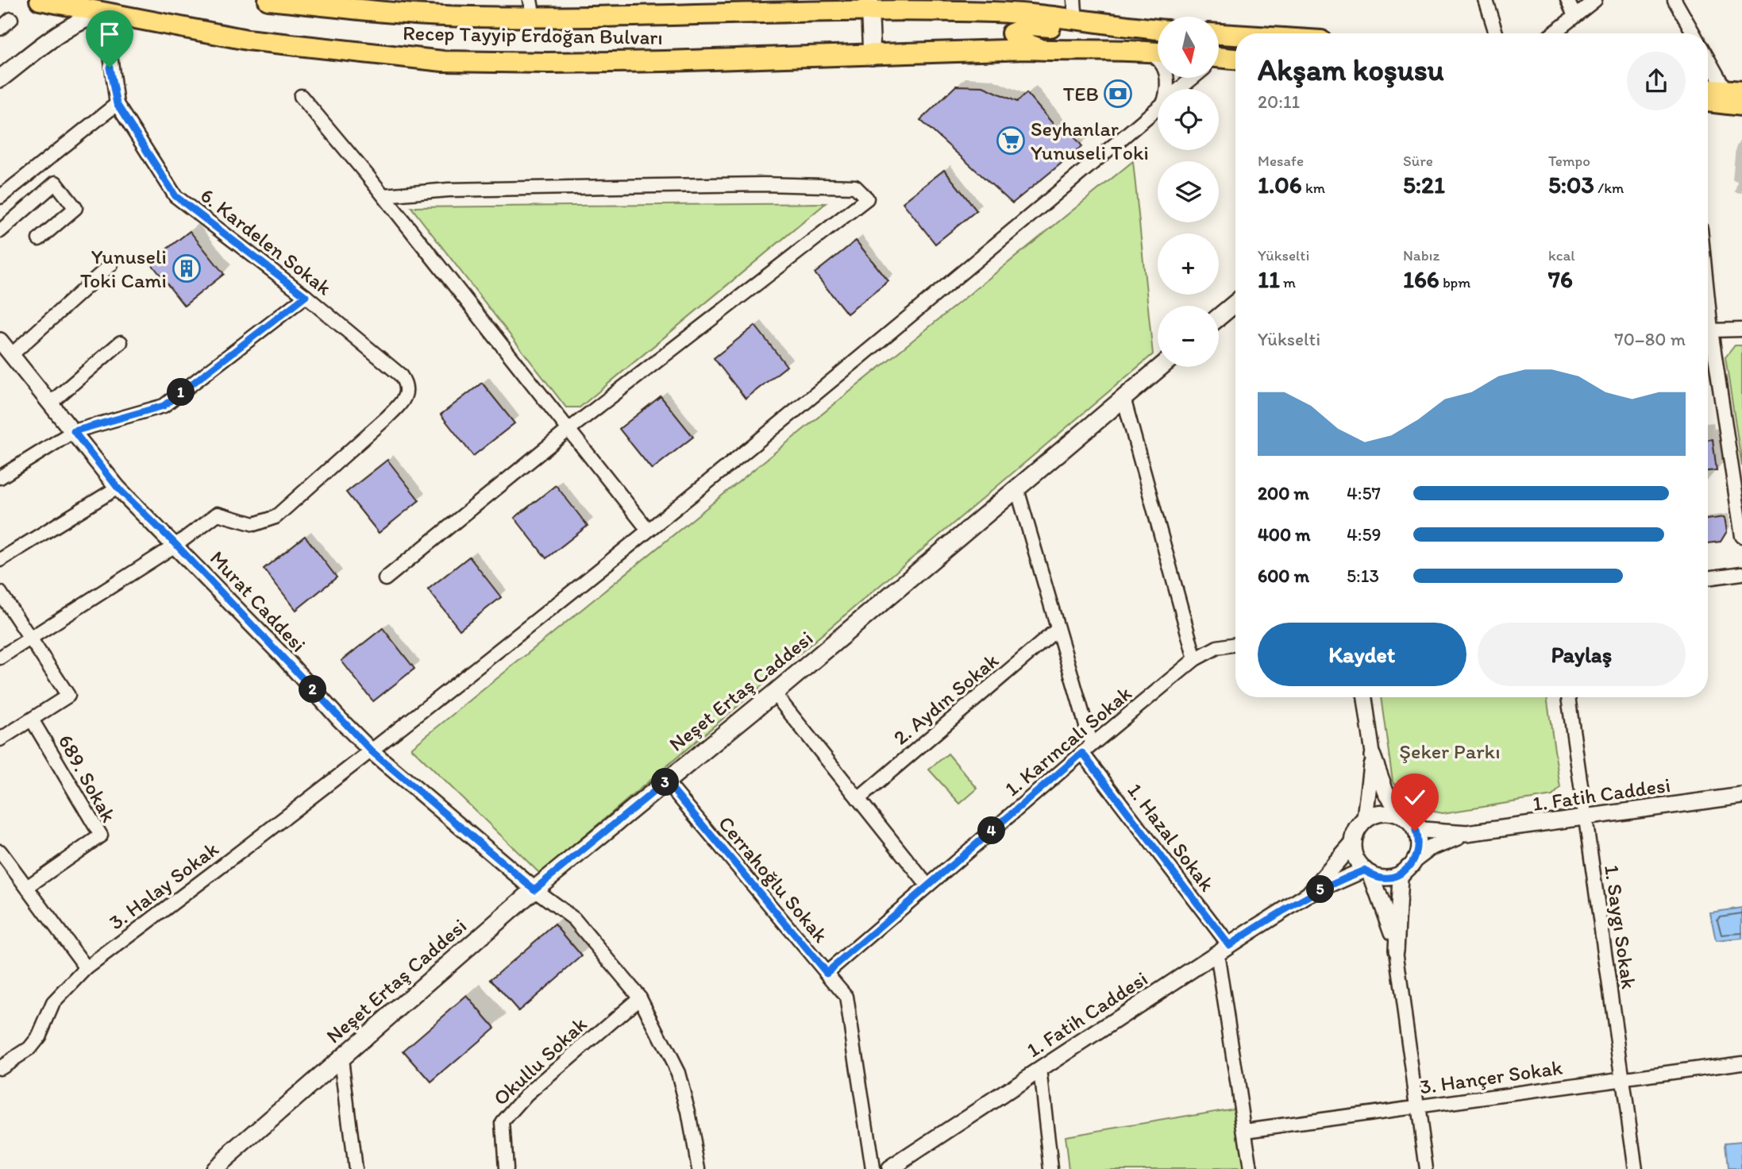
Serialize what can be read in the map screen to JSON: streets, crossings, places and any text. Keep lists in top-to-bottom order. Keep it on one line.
{"streets":{"main road":["Recep Tayyip Erdoğan Bulvarı","Neşet Ertaş Caddesi"],"street":["6. Kardelen Sokak","Murat Caddesi","2. Aydın Sokak","1. Karıncalı Sokak","689. Sokak","1. Fatih Caddesi","1. Hazal Sokak","Cerrahoğlu Sokak","3. Halay Sokak","1. Saygı Sokak","Okullu Sokak","3. Hançer Sokak"]},"crossings":[["Recep Tayyip Erdoğan Bulvarı","6. Kardelen Sokak"],["6. Kardelen Sokak","Murat Caddesi"],["Murat Caddesi","Neşet Ertaş Caddesi"],["Murat Caddesi","3. Halay Sokak"],["Neşet Ertaş Caddesi","Cerrahoğlu Sokak"],["1. Karıncalı Sokak","1. Hazal Sokak"],["1. Karıncalı Sokak","Cerrahoğlu Sokak"],["1. Fatih Caddesi","1. Hazal Sokak"],["1. Fatih Caddesi","1. Saygı Sokak"],["1. Saygı Sokak","3. Hançer Sokak"]],"parks":["Şeker Parkı"],"places":{"bank":["TEB"],"supermarket":["Seyhanlar Yunuseli Toki"],"building":["Yunuseli Toki Cami"]},"north":"bottom","page":{"map_buttons":["+","−"],"heading":["Akşam koşusu","20:11"],"stats":[["Mesafe","1.06 km"],["Süre","5:21"],["Tempo","5:03 /km"],["Yükselti","11 m"],["Nabız","166 bpm"],["kcal","76"]],"chart":["Yükselti","70–80 m"],"pins":["1","2","3","4","5"],"list":[{"name":"200 m","note":"4:57"},{"name":"400 m","note":"4:59"},{"name":"600 m","note":"5:13"}],"buttons":["Kaydet","Paylaş"]}}
